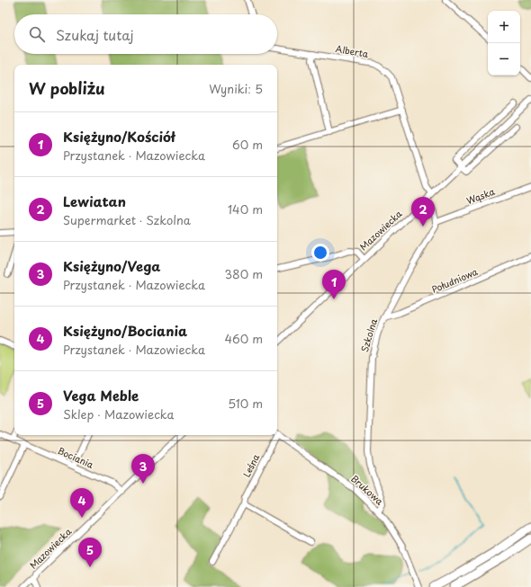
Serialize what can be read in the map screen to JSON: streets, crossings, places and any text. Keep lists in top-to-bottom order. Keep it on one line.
{"streets":{"street":["Alberta","Wąska","Mazowiecka","Południowa","Szkolna","Bociania","Leśna","Brukowa"]},"crossings":[["Alberta","Mazowiecka"],["Wąska","Szkolna"],["Mazowiecka","Bociania"],["Południowa","Szkolna"],["Szkolna","Brukowa"]],"page":{"map_buttons":["+","−"],"search":"Szukaj tutaj","heading":["W pobliżu","Wyniki: 5"],"list":[{"mark":"1","name":"Księżyno/Kościół","note":"Przystanek · Mazowiecka","value":"60 m"},{"mark":"2","name":"Lewiatan","note":"Supermarket · Szkolna","value":"140 m"},{"mark":"3","name":"Księżyno/Vega","note":"Przystanek · Mazowiecka","value":"380 m"},{"mark":"4","name":"Księżyno/Bociania","note":"Przystanek · Mazowiecka","value":"460 m"},{"mark":"5","name":"Vega Meble","note":"Sklep · Mazowiecka","value":"510 m"}],"pins":["2","1","3","4","5"]}}
